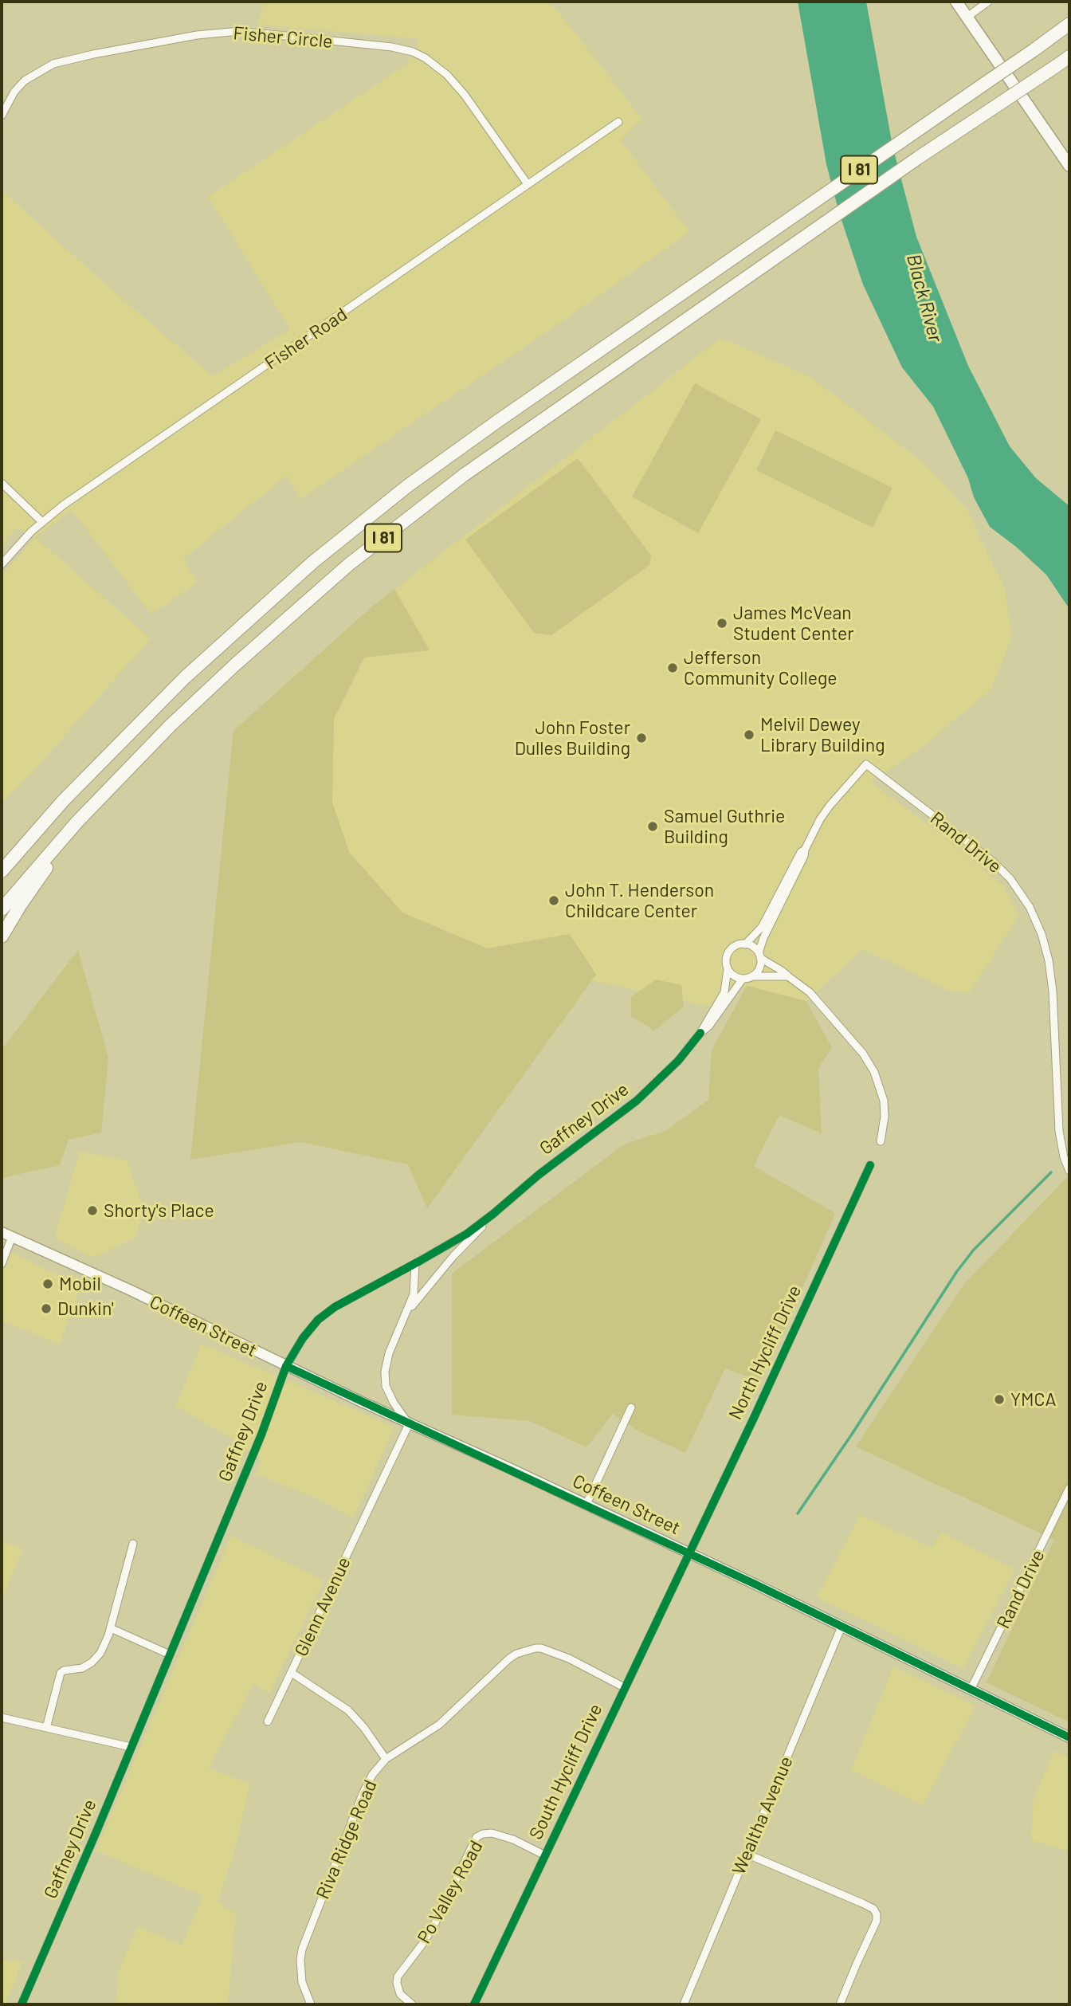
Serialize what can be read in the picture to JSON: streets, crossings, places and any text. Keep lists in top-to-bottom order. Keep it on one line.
{"streets":{"highway":["I 81"],"main road":["Coffeen Street"],"street":["Fisher Circle","Fisher Road","Rand Drive","Gaffney Drive","North Hycliff Drive","Glenn Avenue","South Hycliff Drive","Wealtha Avenue","Riva Ridge Road","Po Valley Road"]},"crossings":[["Fisher Circle","Fisher Road"],["Rand Drive","Coffeen Street"],["Gaffney Drive","Coffeen Street"],["Coffeen Street","North Hycliff Drive"],["Coffeen Street","Glenn Avenue"],["Coffeen Street","South Hycliff Drive"],["Coffeen Street","Wealtha Avenue"],["North Hycliff Drive","South Hycliff Drive"],["Glenn Avenue","Riva Ridge Road"],["South Hycliff Drive","Riva Ridge Road"],["South Hycliff Drive","Po Valley Road"]],"water":["Black River"],"places":["James McVean Student Center","Jefferson Community College","Melvil Dewey Library Building","John Foster Dulles Building","Samuel Guthrie Building","John T. Henderson Childcare Center","Shorty's Place","Mobil","Dunkin'","YMCA"]}
